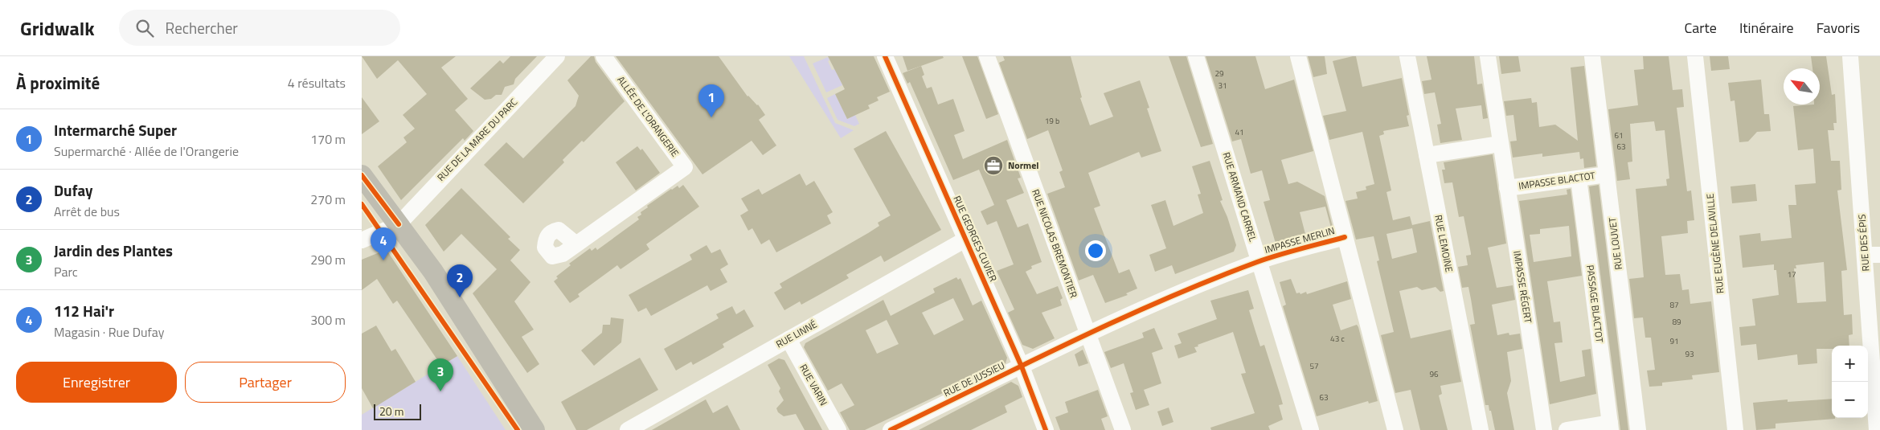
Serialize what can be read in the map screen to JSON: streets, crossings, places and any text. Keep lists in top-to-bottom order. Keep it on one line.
{"streets":{"street":["ALLÉE DE L'ORANGERIE","RUE DE LA MARE DU PARC","IMPASSE BLACTOT","RUE ARMAND CARREL","RUE GEORGES CUVIER","IMPASSE MERLIN","RUE DES ÉPIS","RUE NICOLAS BREMONTIER","RUE LEMOINE","RUE LOUVET","RUE EUGÈNE DELAVILLE","IMPASSE RÉGERT","PASSAGE BLACTOT","RUE LINNÉ","RUE DE JUSSIEU","RUE VARIN"]},"crossings":[["IMPASSE BLACTOT","RUE LOUVET"],["IMPASSE BLACTOT","IMPASSE RÉGERT"],["IMPASSE BLACTOT","PASSAGE BLACTOT"],["RUE ARMAND CARREL","IMPASSE MERLIN"],["RUE ARMAND CARREL","RUE DE JUSSIEU"],["RUE GEORGES CUVIER","RUE LINNÉ"],["RUE GEORGES CUVIER","RUE DE JUSSIEU"],["IMPASSE MERLIN","RUE DE JUSSIEU"],["RUE NICOLAS BREMONTIER","RUE DE JUSSIEU"],["RUE LINNÉ","RUE VARIN"]],"places":{"office":["Normel"]},"house_numbers":["29","31","19 b","41","61","63","17","87","89","43 c","91","93","57","96","63"],"scale_bar":"20 m","north":"top left","page":{"header":"Gridwalk","search":"Rechercher","nav":["Carte","Itinéraire","Favoris"],"heading":["À proximité","4 résultats"],"pins":["1","4","2","3"],"list":[{"mark":"1","name":"Intermarché Super","note":"Supermarché · Allée de l'Orangerie","value":"170 m"},{"mark":"2","name":"Dufay","note":"Arrêt de bus","value":"270 m"},{"mark":"3","name":"Jardin des Plantes","note":"Parc","value":"290 m"},{"mark":"4","name":"112 Hai'r","note":"Magasin · Rue Dufay","value":"300 m"}],"map_buttons":["+","−"],"buttons":["Enregistrer","Partager"],"scale":"20 m"}}
